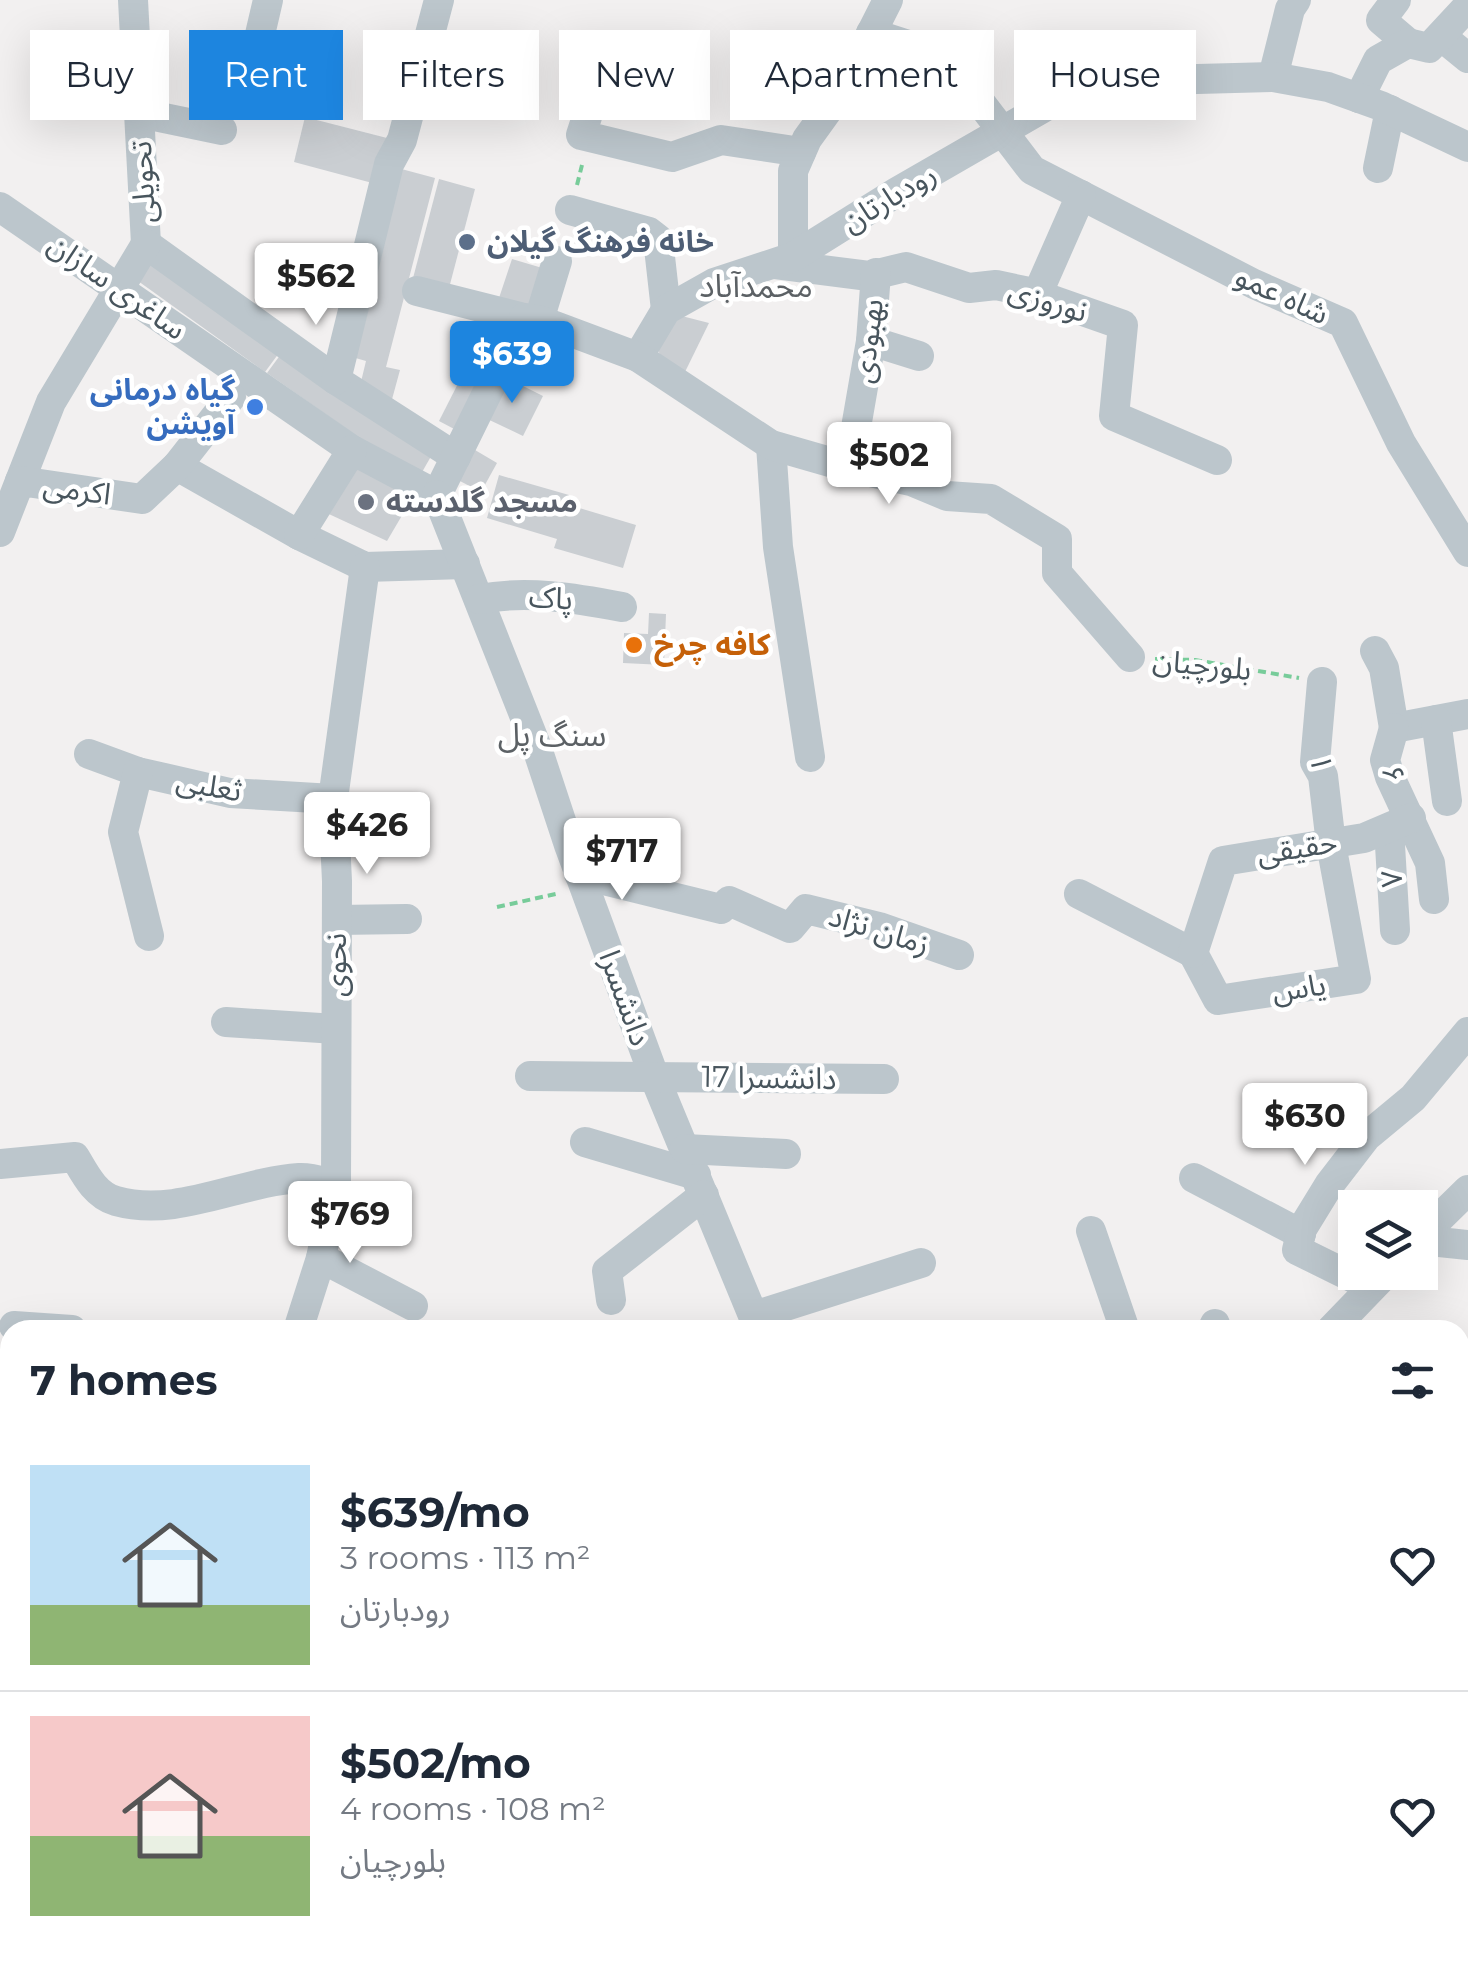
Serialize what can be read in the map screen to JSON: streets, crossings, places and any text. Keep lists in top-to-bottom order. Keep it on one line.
{"streets":{"street":["تحویلی","رودبارتان","ساغری سازان","شاه عمو","نوروزی","بهبودی","اکرمی","پاک","بلورچیان","۱","۶","ثعلبی","حقیقی","۷","زمان نژاد","نحوی","یاس","دانشسرا","دانشسرا 17"]},"crossings":[["رودبارتان","شاه عمو"],["رودبارتان","نوروزی"],["رودبارتان","بلورچیان"],["ساغری سازان","دانشسرا"],["نوروزی","بهبودی"],["بهبودی","بلورچیان"],["پاک","دانشسرا"],["بلورچیان","۱"],["۱","حقیقی"],["۱","یاس"],["۶","حقیقی"],["۶","۷"],["ثعلبی","نحوی"],["حقیقی","۷"],["حقیقی","یاس"],["زمان نژاد","دانشسرا"],["دانشسرا","دانشسرا 17"]],"districts":["محمدآباد","سنگ پل"],"places":["خانه فرهنگ گیلان","گیاه درمانی آویشن","مسجد گلدسته","کافه چرخ"],"page":{"chip":["Buy","Rent","Filters","New","Apartment","House"],"price":["$562","$639","$502","$426","$717","$630","$769"],"heading":"7 homes","list":[{"name":"$639/mo","note":"3 rooms · 113 m² · رودبارتان"},{"name":"$502/mo","note":"4 rooms · 108 m² · بلورچیان"}]}}
